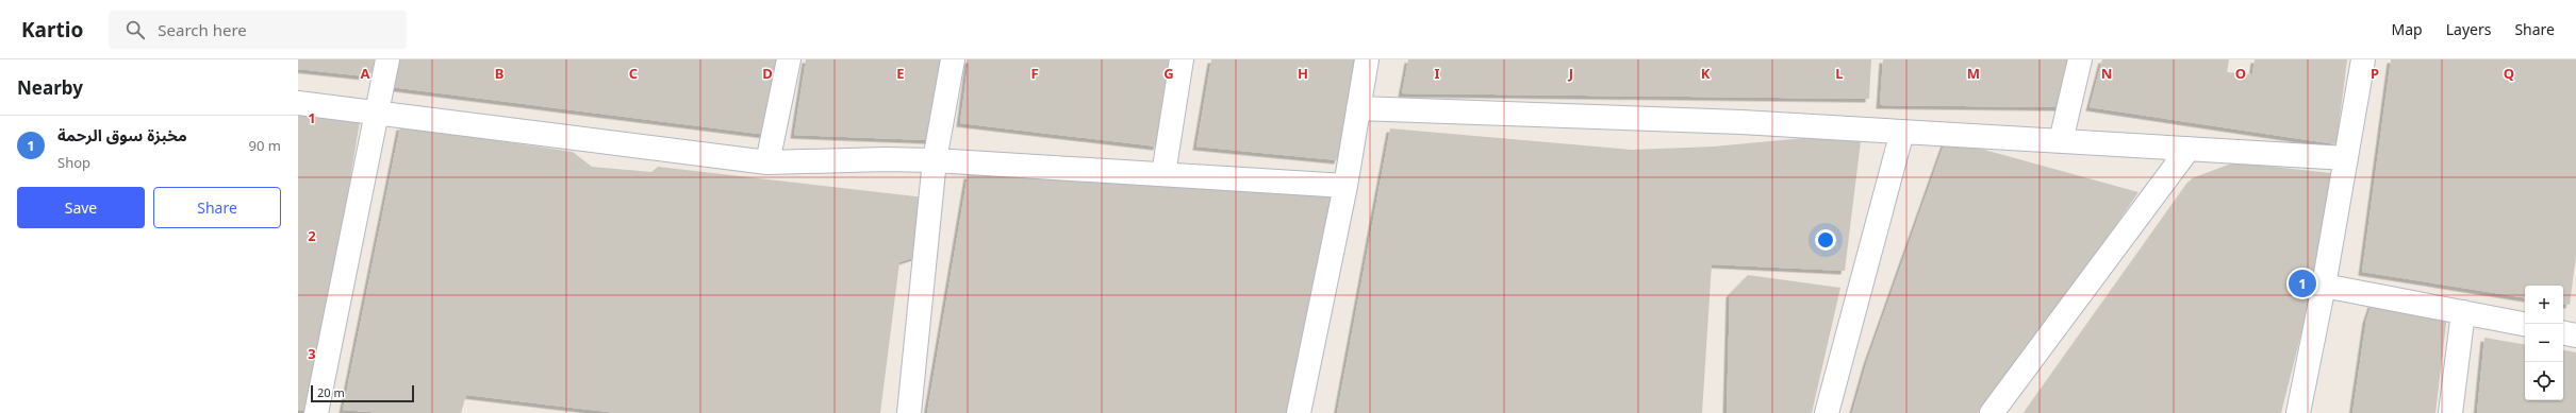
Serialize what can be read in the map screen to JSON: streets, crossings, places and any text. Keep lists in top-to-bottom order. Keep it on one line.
{"scale_bar":"20 m","page":{"header":"Kartio","search":"Search here","nav":["Map","Layers","Share"],"heading":"Nearby","list":[{"mark":"1","name":"مخبزة سوق الرحمة","note":"Shop","value":"90 m"}],"buttons":["Save","Share"],"pins":"1","map_buttons":["+","−"],"scale":"20 m"},"grid":{"columns":["A","B","C","D","E","F","G","H","I","J","K","L","M","N","O","P","Q"],"rows":["1","2","3"]}}
